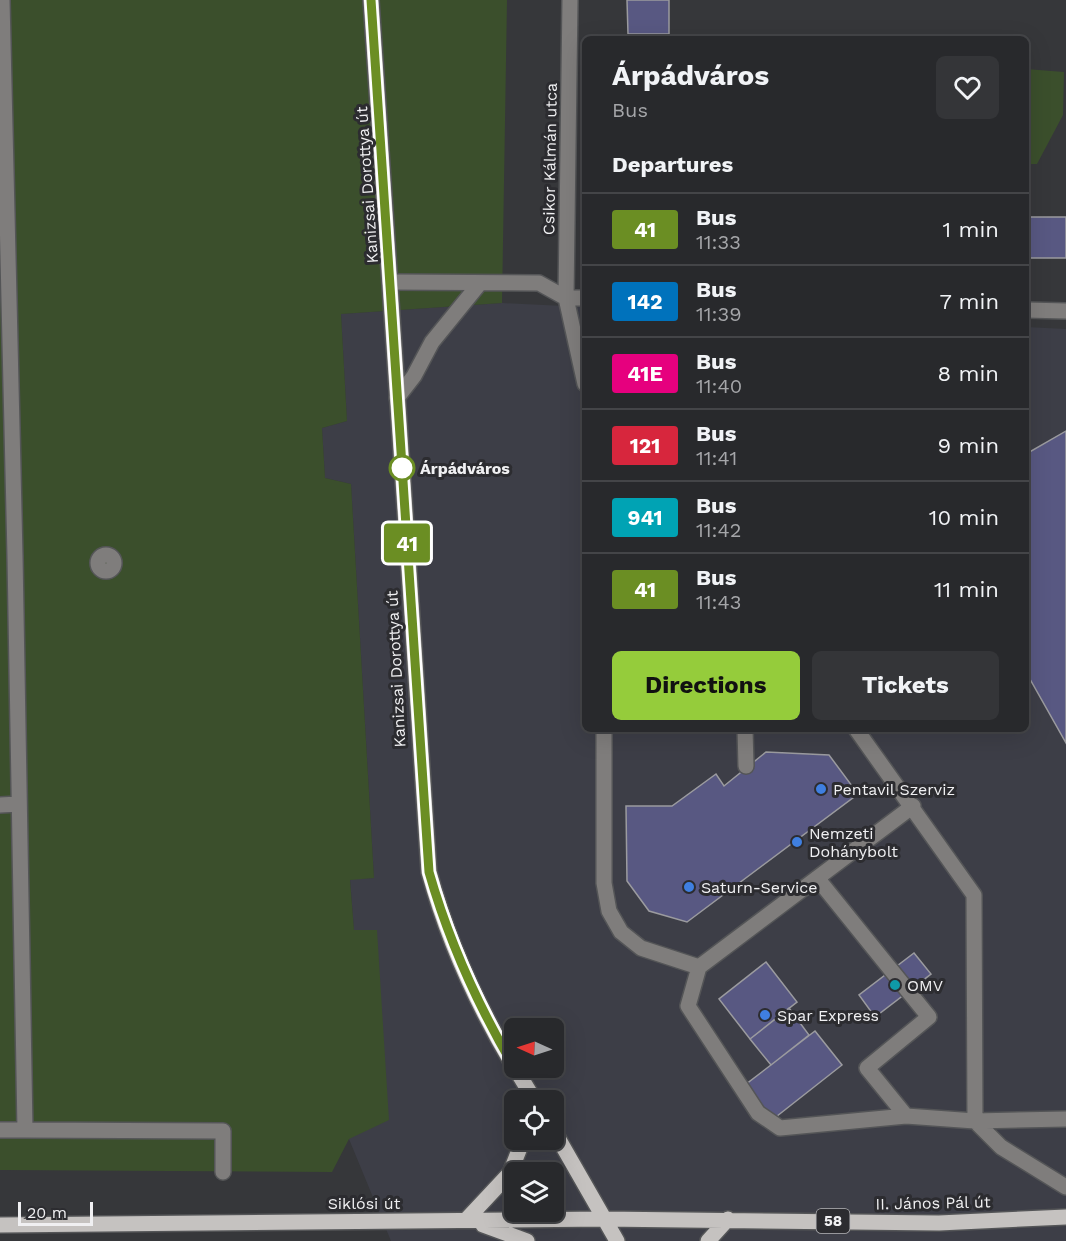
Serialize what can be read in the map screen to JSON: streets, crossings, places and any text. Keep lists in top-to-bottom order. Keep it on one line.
{"streets":{"main road":["Kanizsai Dorottya út","Siklósi út","II. János Pál út","58"],"street":["Csikor Kálmán utca"]},"crossings":[["Siklósi út","II. János Pál út"]],"places":["Árpádváros","Pentavil Szerviz","Nemzeti Dohánybolt","Saturn-Service","OMV","Spar Express"],"lines":["bus line 41"],"scale_bar":"20 m","north":"left","page":{"on_map":"41","heading":[["Árpádváros","Bus"],"Departures"],"list":[{"mark":"41","name":"Bus","note":"11:33","value":"1 min"},{"mark":"142","name":"Bus","note":"11:39","value":"7 min"},{"mark":"41E","name":"Bus","note":"11:40","value":"8 min"},{"mark":"121","name":"Bus","note":"11:41","value":"9 min"},{"mark":"941","name":"Bus","note":"11:42","value":"10 min"},{"mark":"41","name":"Bus","note":"11:43","value":"11 min"}],"buttons":["Directions","Tickets"],"scale":"20 m"}}
